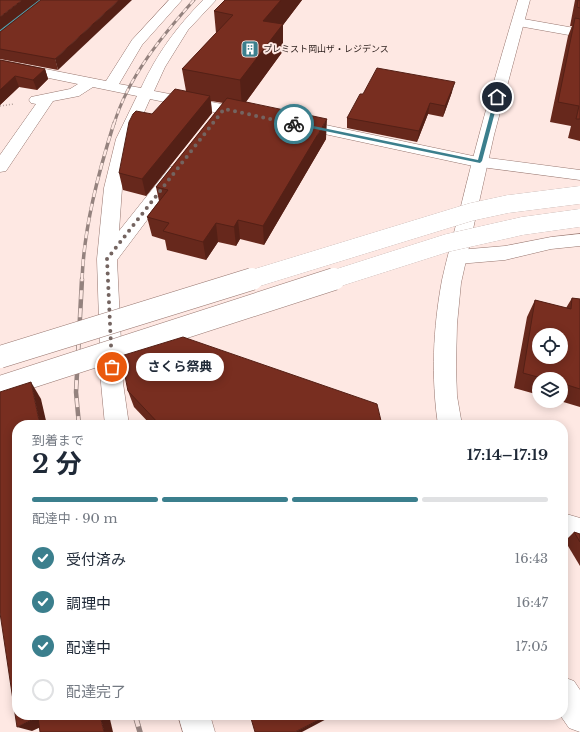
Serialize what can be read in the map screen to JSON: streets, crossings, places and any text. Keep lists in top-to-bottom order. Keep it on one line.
{"places":{"building":["プレミスト岡山ザ・レジデンス"],"other":["さくら祭典"]},"page":{"bubble":"さくら祭典","heading":["2 分","到着まで","17:14–17:19"],"bar":"配達中 · 90 m","list":[["受付済み","16:43"],["調理中","16:47"],["配達中","17:05"],"配達完了"]}}
